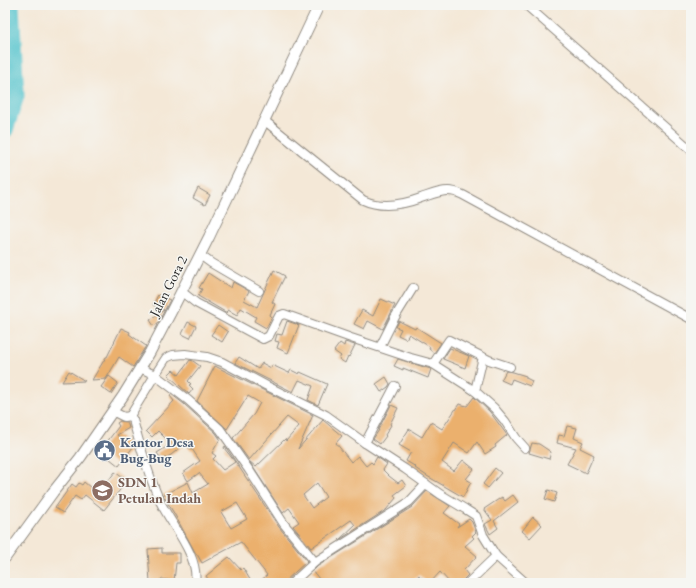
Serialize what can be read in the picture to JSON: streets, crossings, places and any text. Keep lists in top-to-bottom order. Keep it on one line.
{"streets":{"street":["Jalan Gora 2"]},"places":{"public building":["Kantor Desa Bug-Bug"],"school or university":["SDN 1 Petulan Indah"]}}
